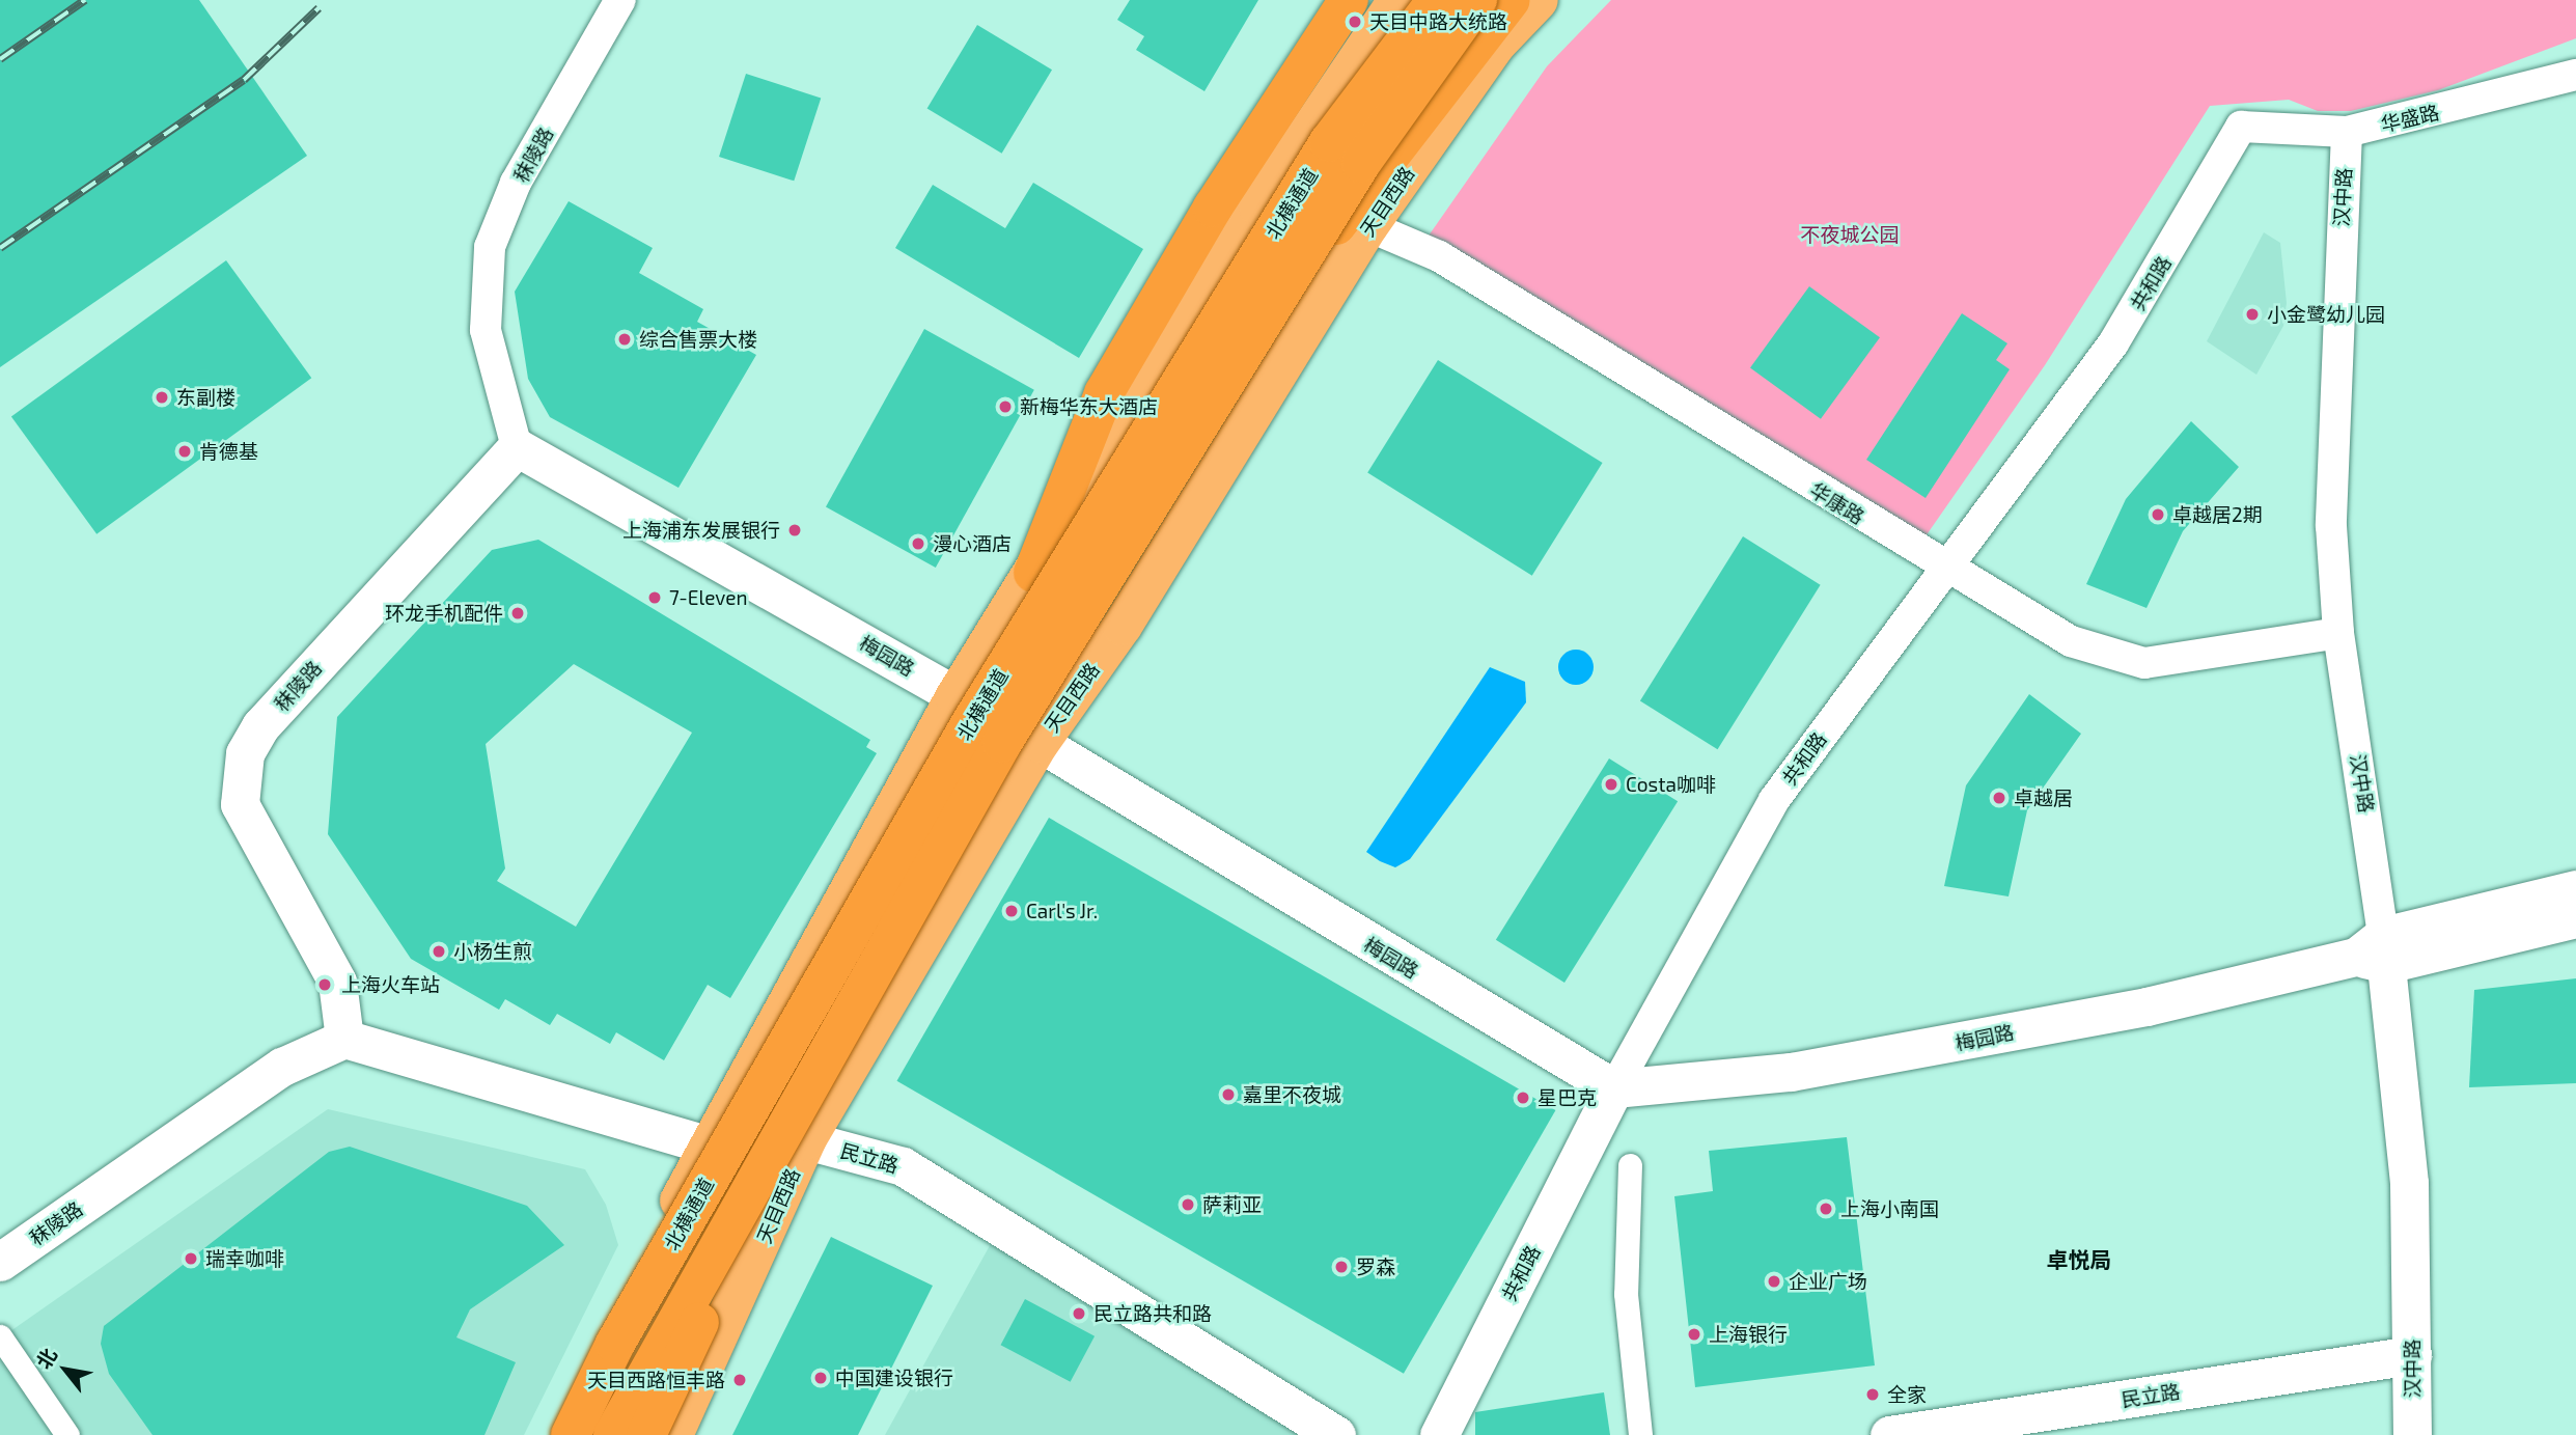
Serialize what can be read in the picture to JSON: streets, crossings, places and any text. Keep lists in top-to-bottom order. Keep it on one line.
{"streets":{"highway":["北横通道"],"main road":["天目西路"],"street":["华盛路","秣陵路","汉中路","共和路","华康路","梅园路","民立路"]},"crossings":[["华盛路","汉中路"],["华盛路","共和路"],["秣陵路","梅园路"],["秣陵路","民立路"],["汉中路","华康路"],["汉中路","梅园路"],["汉中路","民立路"],["天目西路","华康路"],["天目西路","梅园路"],["天目西路","民立路"],["共和路","华康路"],["共和路","梅园路"]],"districts":["卓悦局"],"parks":["不夜城公园"],"places":["天目中路大统路","小金鹭幼儿园","综合售票大楼","东副楼","新梅华东大酒店","肯德基","卓越居2期","上海浦东发展银行","漫心酒店","7-Eleven","环龙手机配件","Costa咖啡","卓越居","Carl's Jr.","小杨生煎","上海火车站","嘉里不夜城","星巴克","萨莉亚","上海小南国","瑞幸咖啡","罗森","企业广场","民立路共和路","上海银行","中国建设银行","天目西路恒丰路","全家"],"north":"top left"}
